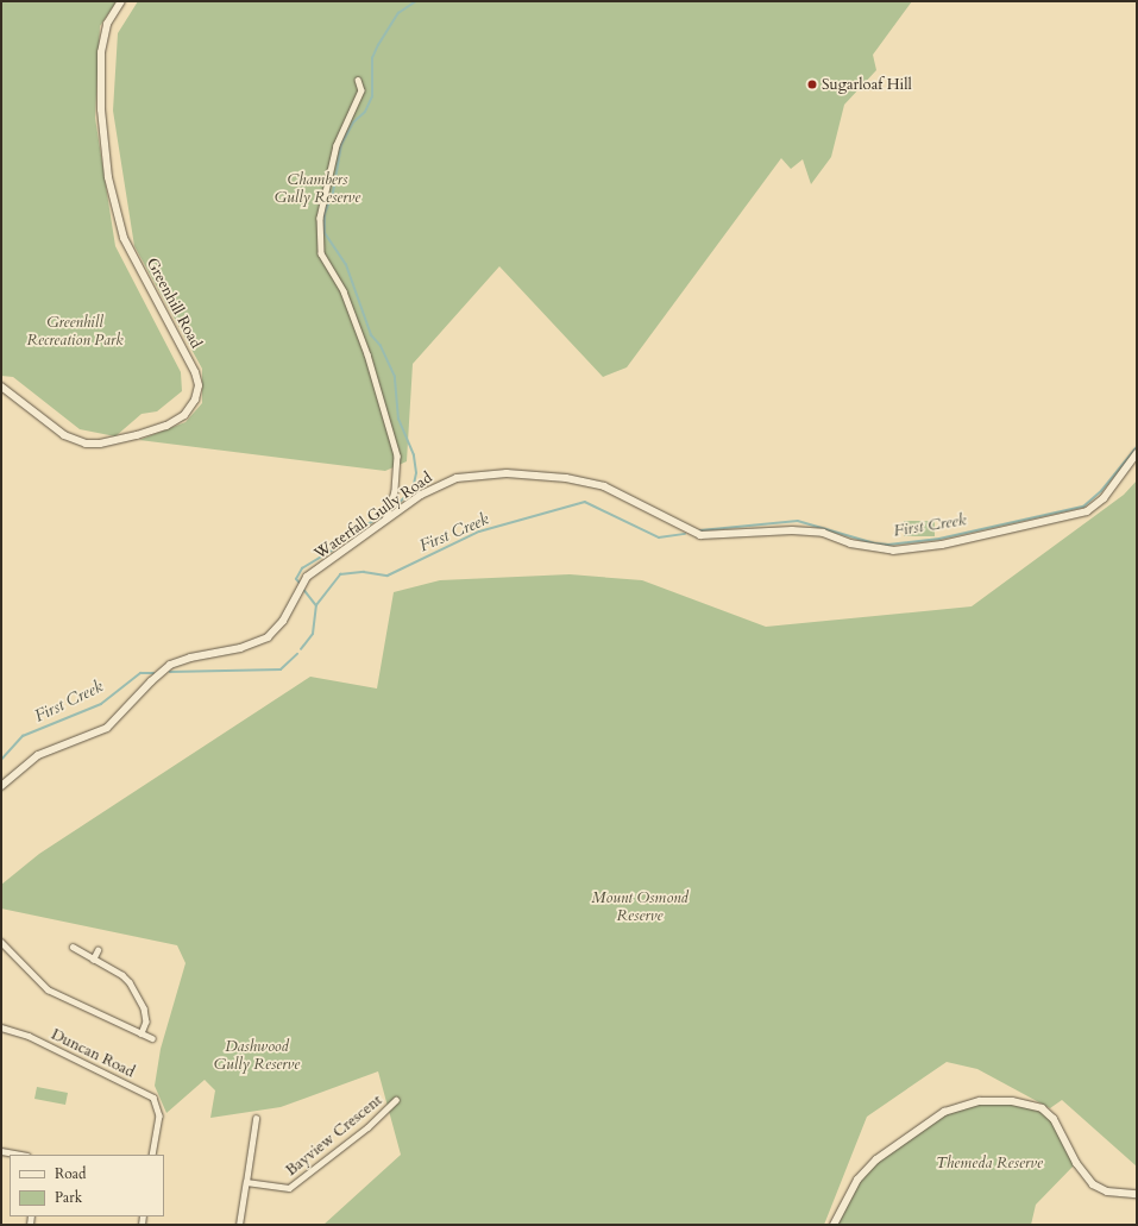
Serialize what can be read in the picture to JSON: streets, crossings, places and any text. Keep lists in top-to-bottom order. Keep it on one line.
{"streets":{"street":["Greenhill Road","Waterfall Gully Road","Duncan Road","Bayview Crescent"]},"water":["First Creek"],"parks":["Chambers Gully Reserve","Greenhill Recreation Park","Mount Osmond Reserve","Dashwood Gully Reserve","Themeda Reserve"],"places":["Sugarloaf Hill"],"legend":["Road","Park"]}
